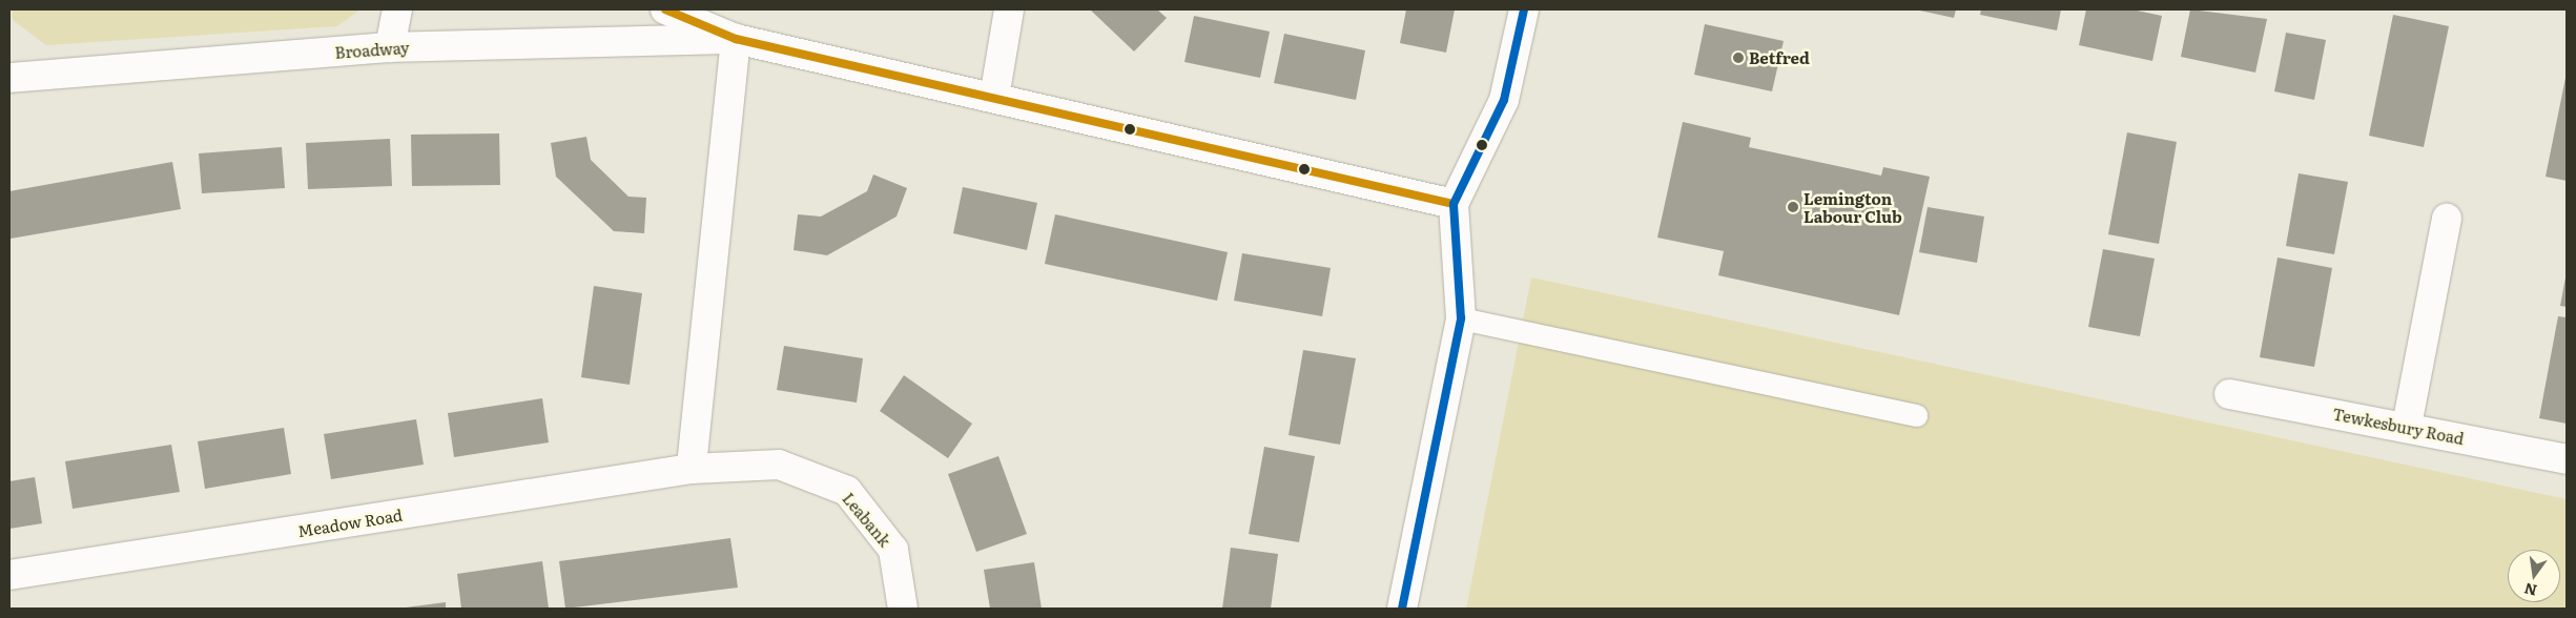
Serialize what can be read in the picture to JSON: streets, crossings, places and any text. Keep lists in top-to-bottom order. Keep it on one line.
{"streets":{"street":["Broadway","Tewkesbury Road","Leabank","Meadow Road"]},"crossings":[["Leabank","Meadow Road"]],"places":["Betfred","Lemington Labour Club"],"north":"bottom"}
